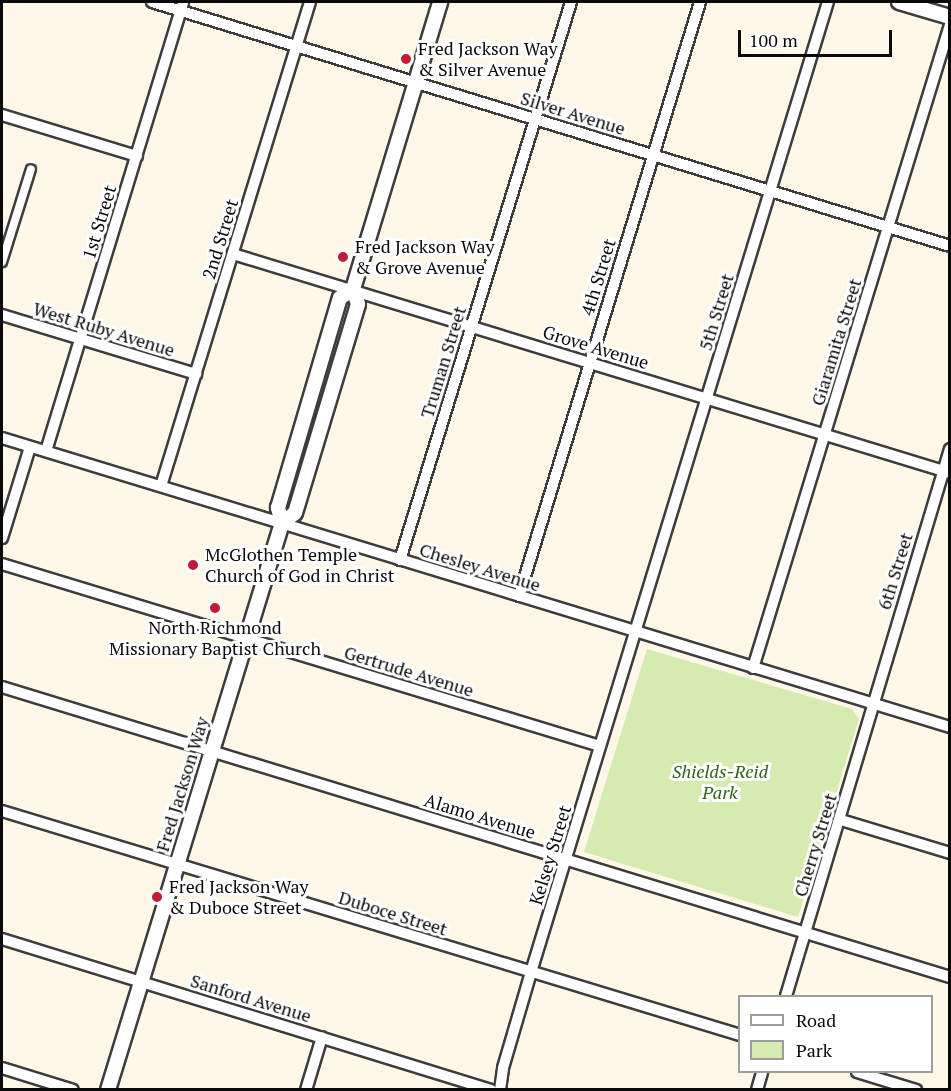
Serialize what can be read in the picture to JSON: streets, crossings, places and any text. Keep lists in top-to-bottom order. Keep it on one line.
{"streets":{"street":["Silver Avenue","1st Street","2nd Street","4th Street","5th Street","West Ruby Avenue","Giaramita Street","Grove Avenue","Truman Street","Chesley Avenue","6th Street","Gertrude Avenue","Fred Jackson Way","Alamo Avenue","Cherry Street","Kelsey Street","Duboce Street","Sanford Avenue"]},"crossings":[["Silver Avenue","1st Street"],["Silver Avenue","2nd Street"],["Silver Avenue","4th Street"],["Silver Avenue","5th Street"],["Silver Avenue","Giaramita Street"],["Silver Avenue","Truman Street"],["Silver Avenue","Fred Jackson Way"],["1st Street","West Ruby Avenue"],["1st Street","Chesley Avenue"],["2nd Street","West Ruby Avenue"],["2nd Street","Grove Avenue"],["2nd Street","Chesley Avenue"],["4th Street","Grove Avenue"],["4th Street","Chesley Avenue"],["5th Street","Grove Avenue"],["5th Street","Chesley Avenue"],["5th Street","Kelsey Street"],["Giaramita Street","Grove Avenue"],["Giaramita Street","Chesley Avenue"],["Grove Avenue","Truman Street"],["Grove Avenue","6th Street"],["Grove Avenue","Fred Jackson Way"],["Truman Street","Chesley Avenue"],["Chesley Avenue","6th Street"],["Chesley Avenue","Fred Jackson Way"],["Chesley Avenue","Cherry Street"],["Chesley Avenue","Kelsey Street"],["6th Street","Cherry Street"],["Gertrude Avenue","Fred Jackson Way"],["Gertrude Avenue","Kelsey Street"],["Fred Jackson Way","Alamo Avenue"],["Fred Jackson Way","Duboce Street"],["Fred Jackson Way","Sanford Avenue"],["Alamo Avenue","Cherry Street"],["Alamo Avenue","Kelsey Street"],["Kelsey Street","Duboce Street"]],"parks":["Shields-Reid Park"],"places":["Fred Jackson Way & Silver Avenue","Fred Jackson Way & Grove Avenue","McGlothen Temple Church of God in Christ","North Richmond Missionary Baptist Church","Fred Jackson Way & Duboce Street"],"legend":["Road","Park"],"scale_bar":"100 m"}
